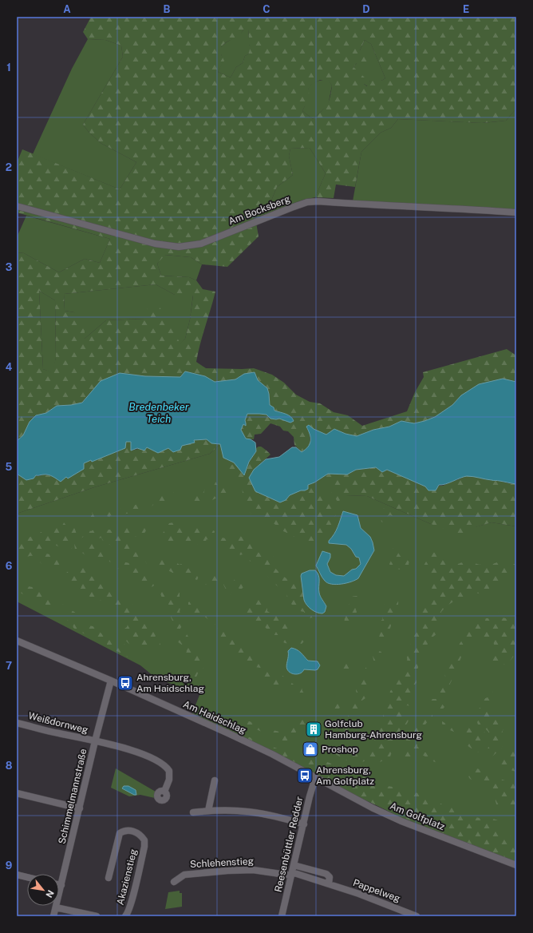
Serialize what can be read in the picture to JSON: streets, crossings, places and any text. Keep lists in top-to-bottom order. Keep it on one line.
{"streets":{"street":["Am Bocksberg","Am Haidschlag","Weißdornweg","Schimmelmannstraße","Am Golfplatz","Reesenbüttler Redder","Schlehenstieg","Akazienstieg","Pappelweg"]},"crossings":[["Am Haidschlag","Schimmelmannstraße"],["Am Haidschlag","Am Golfplatz"],["Am Haidschlag","Reesenbüttler Redder"],["Weißdornweg","Schimmelmannstraße"],["Am Golfplatz","Reesenbüttler Redder"],["Reesenbüttler Redder","Schlehenstieg"],["Reesenbüttler Redder","Pappelweg"],["Schlehenstieg","Pappelweg"]],"water":["Bredenbeker Teich"],"places":{"bus stop":["Ahrensburg, Am Haidschlag","Ahrensburg, Am Golfplatz"],"building":["Golfclub Hamburg-Ahrensburg"],"shop":["Proshop"]},"north":"bottom right","grid":{"columns":["A","B","C","D","E"],"rows":["1","2","3","4","5","6","7","8","9"]}}
